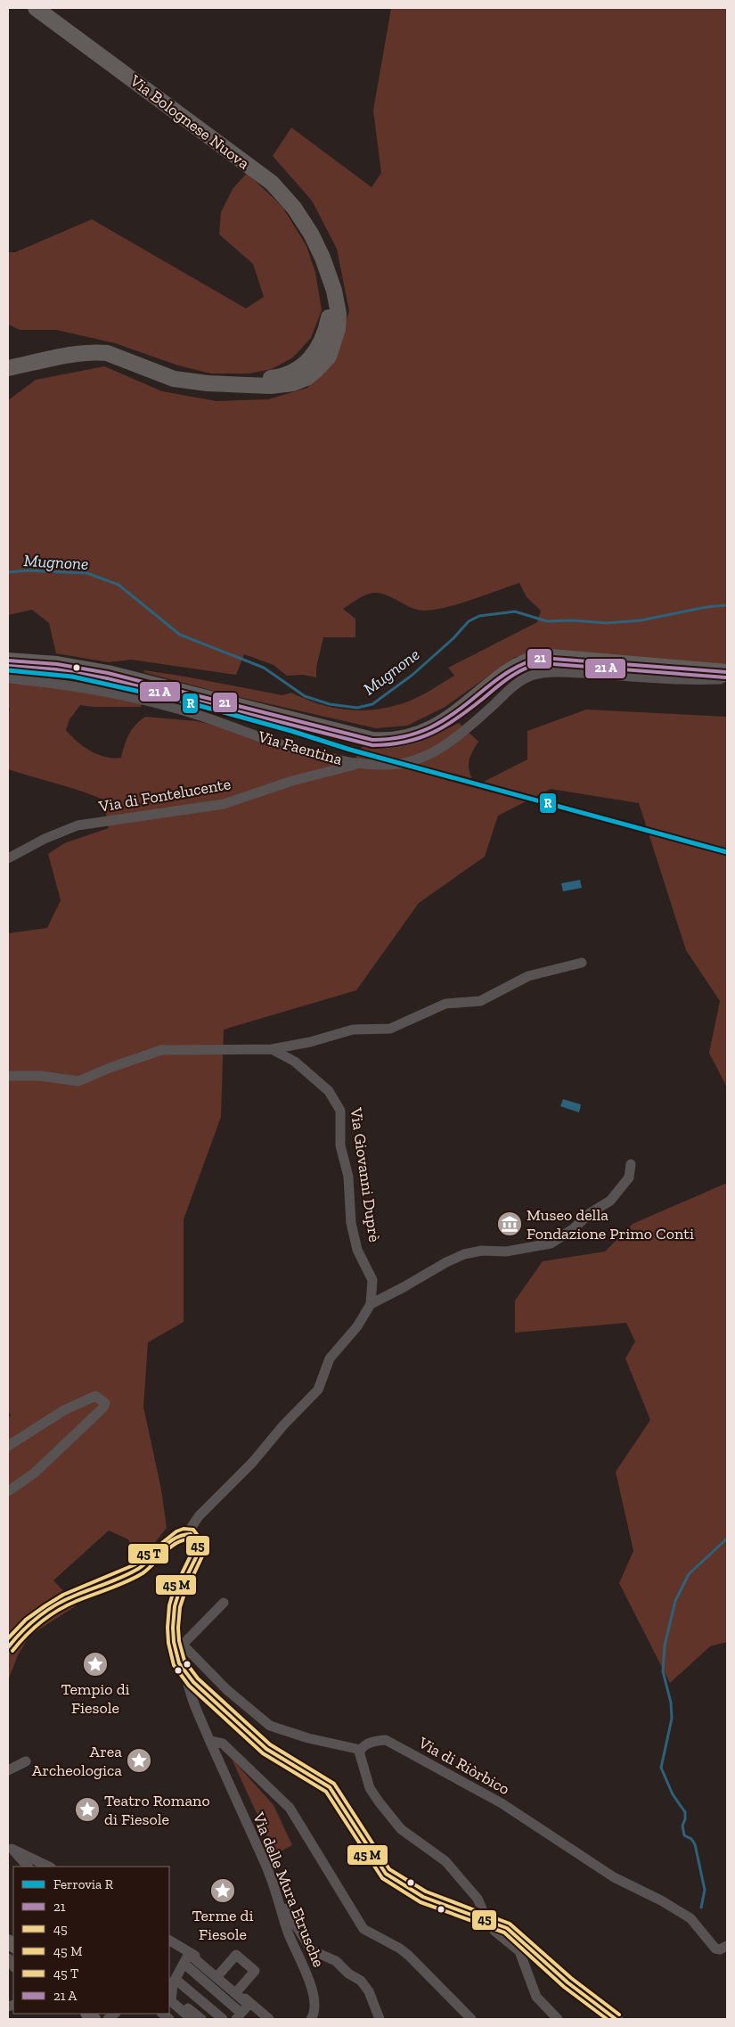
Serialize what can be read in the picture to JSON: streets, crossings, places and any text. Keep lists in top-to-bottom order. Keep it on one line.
{"streets":{"main road":["Via Bolognese Nuova","Via Faentina"],"street":["Via di Fontelucente","Via Giovanni Duprè","Via di Riòrbico","Via delle Mura Etrusche"]},"crossings":[["Via Faentina","Via di Fontelucente"]],"water":["Mugnone"],"places":{"museum":["Museo della Fondazione Primo Conti"],"place":["Tempio di Fiesole","Area Archeologica","Teatro Romano di Fiesole","Terme di Fiesole"]},"lines":["transit line 21","rail line R","transit line 45"],"legend":["Ferrovia R","21","45","45 M","45 T","21 A"]}
